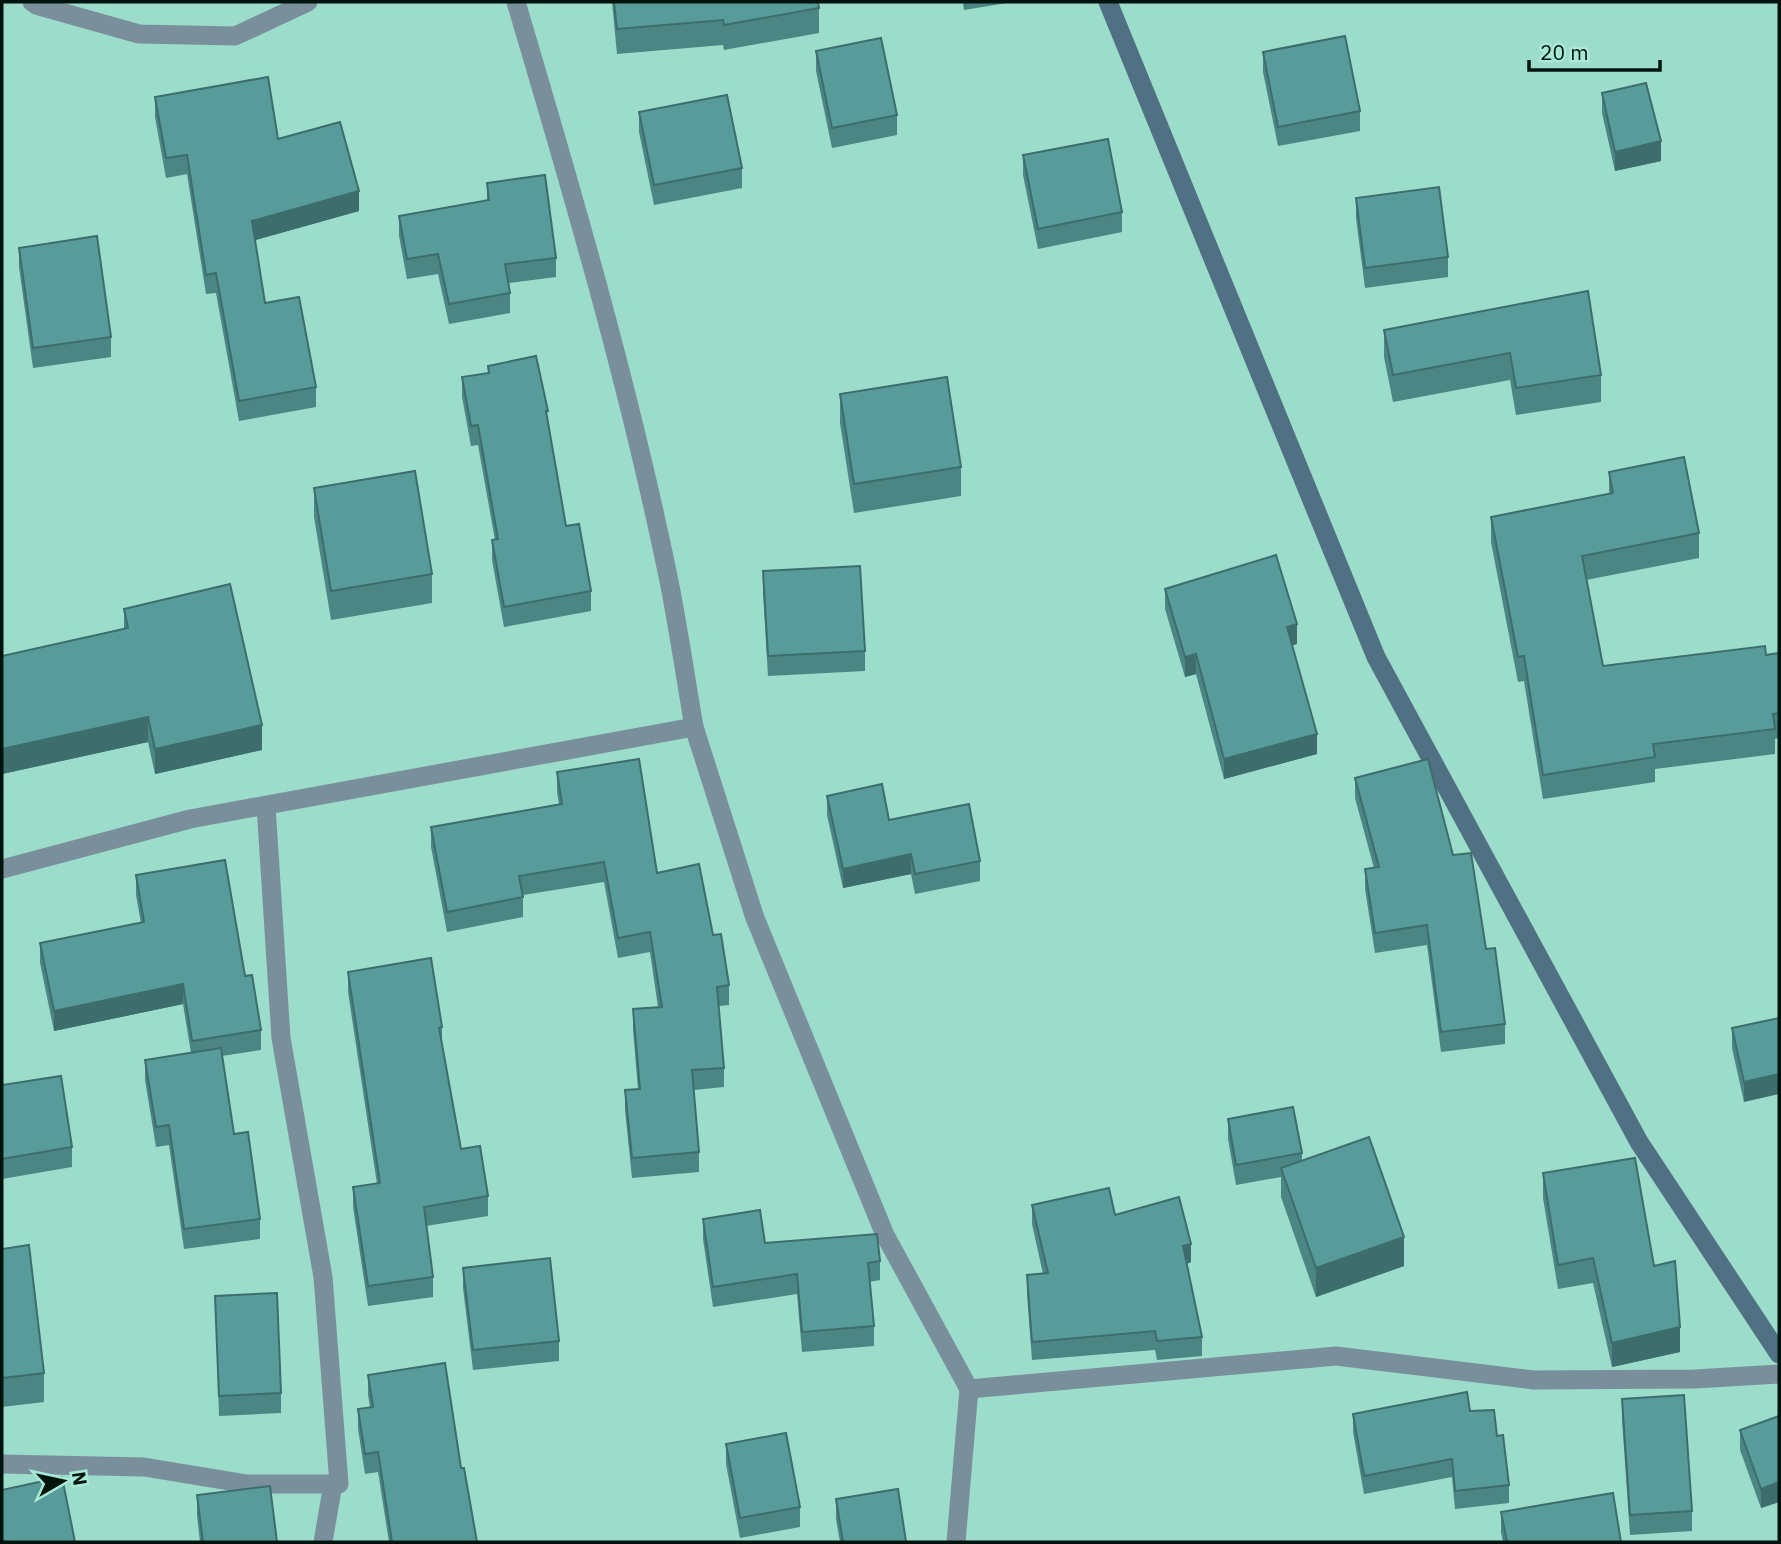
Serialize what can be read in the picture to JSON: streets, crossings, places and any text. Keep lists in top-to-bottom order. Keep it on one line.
{"scale_bar":"20 m","north":"right"}
